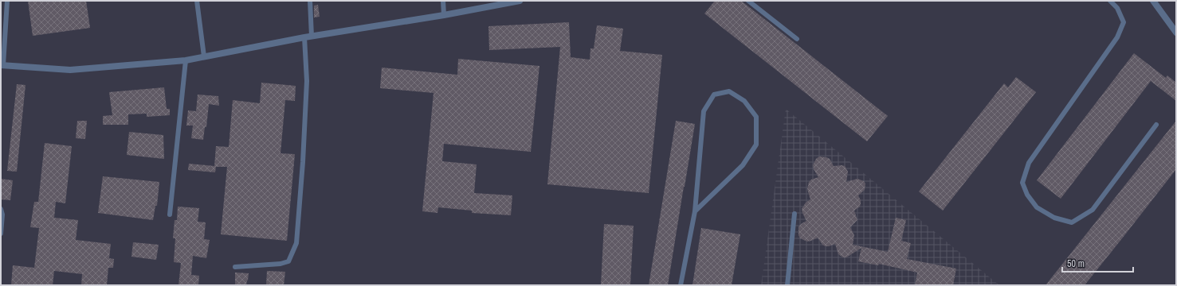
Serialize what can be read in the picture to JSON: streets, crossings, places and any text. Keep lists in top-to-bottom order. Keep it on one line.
{"scale_bar":"50 m"}
